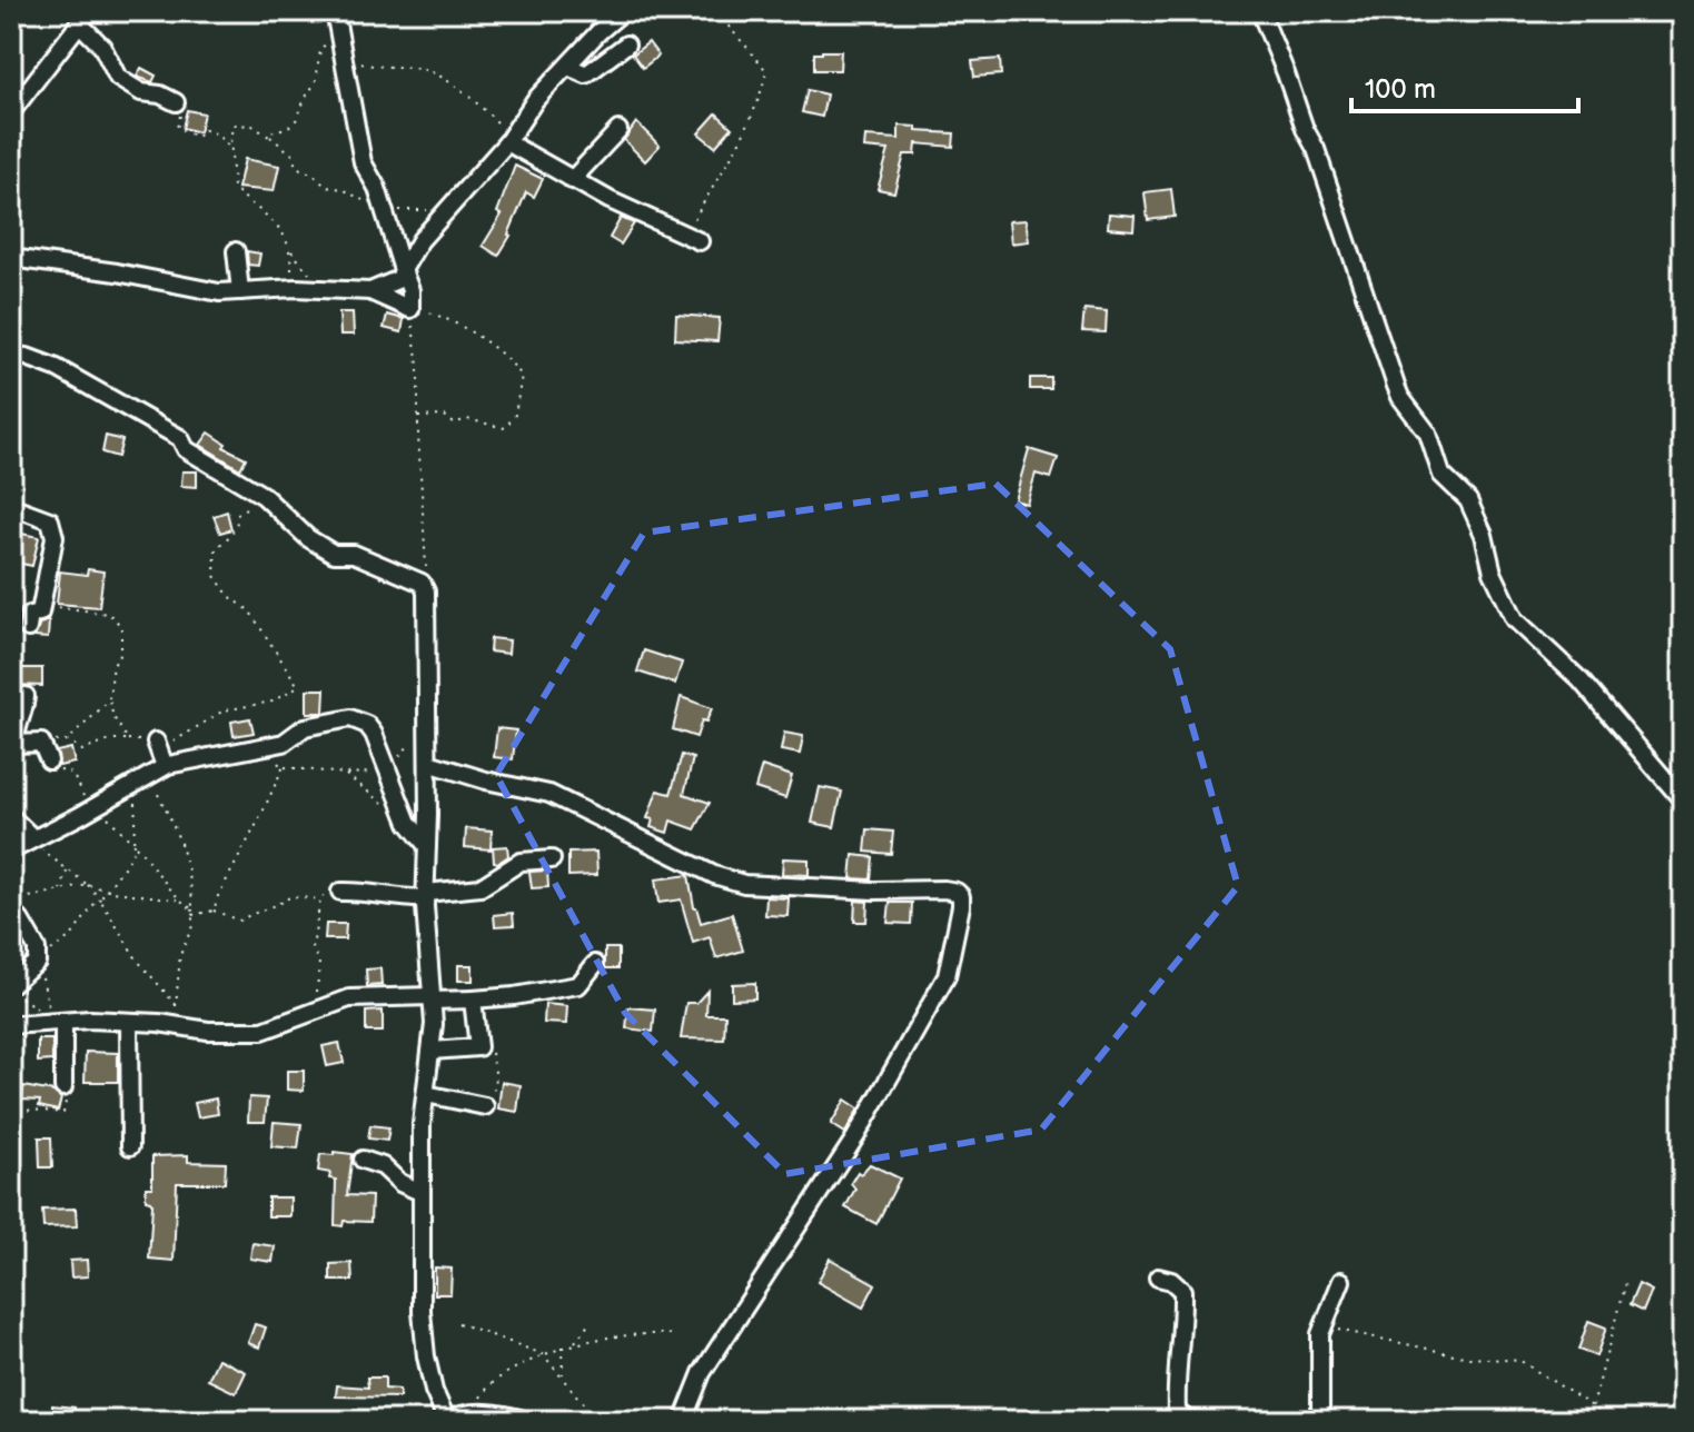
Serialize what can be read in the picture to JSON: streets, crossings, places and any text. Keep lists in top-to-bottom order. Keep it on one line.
{"scale_bar":"100 m"}
